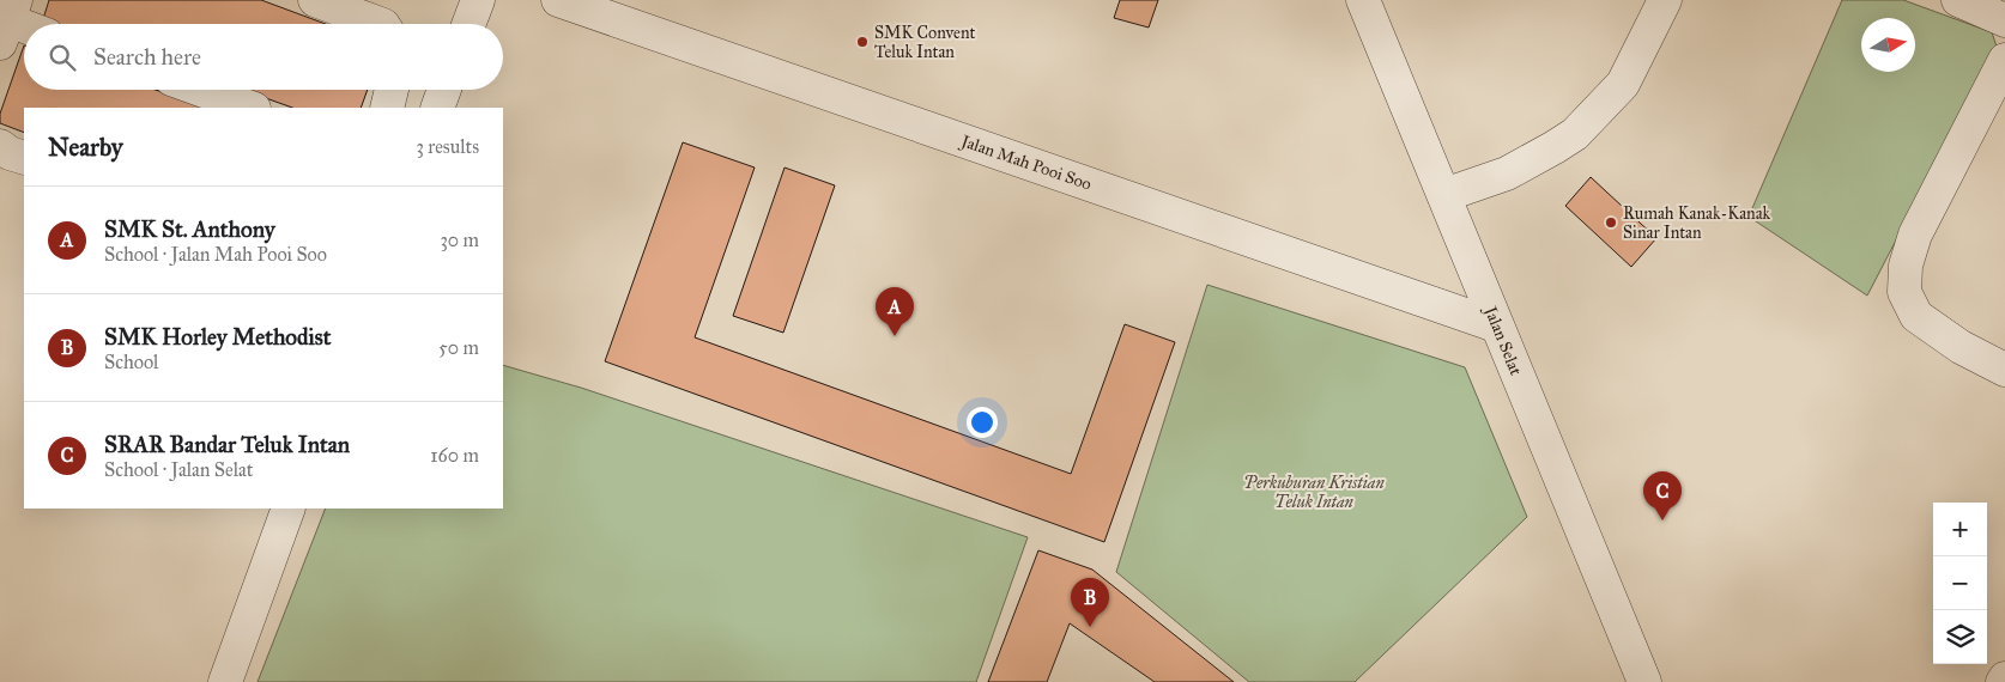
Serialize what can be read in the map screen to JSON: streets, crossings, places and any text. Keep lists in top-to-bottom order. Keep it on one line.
{"streets":{"street":["Jalan Mah Pooi Soo","Jalan Selat"]},"crossings":[["Jalan Mah Pooi Soo","Jalan Selat"]],"parks":["Perkuburan Kristian Teluk Intan"],"places":["SMK Convent Teluk Intan","Rumah Kanak-Kanak Sinar Intan"],"north":"right","page":{"search":"Search here","heading":["Nearby","3 results"],"list":[{"mark":"A","name":"SMK St. Anthony","note":"School · Jalan Mah Pooi Soo","value":"30 m"},{"mark":"B","name":"SMK Horley Methodist","note":"School","value":"50 m"},{"mark":"C","name":"SRAR Bandar Teluk Intan","note":"School · Jalan Selat","value":"160 m"}],"pins":["A","C","B"],"map_buttons":["+","−"]}}
